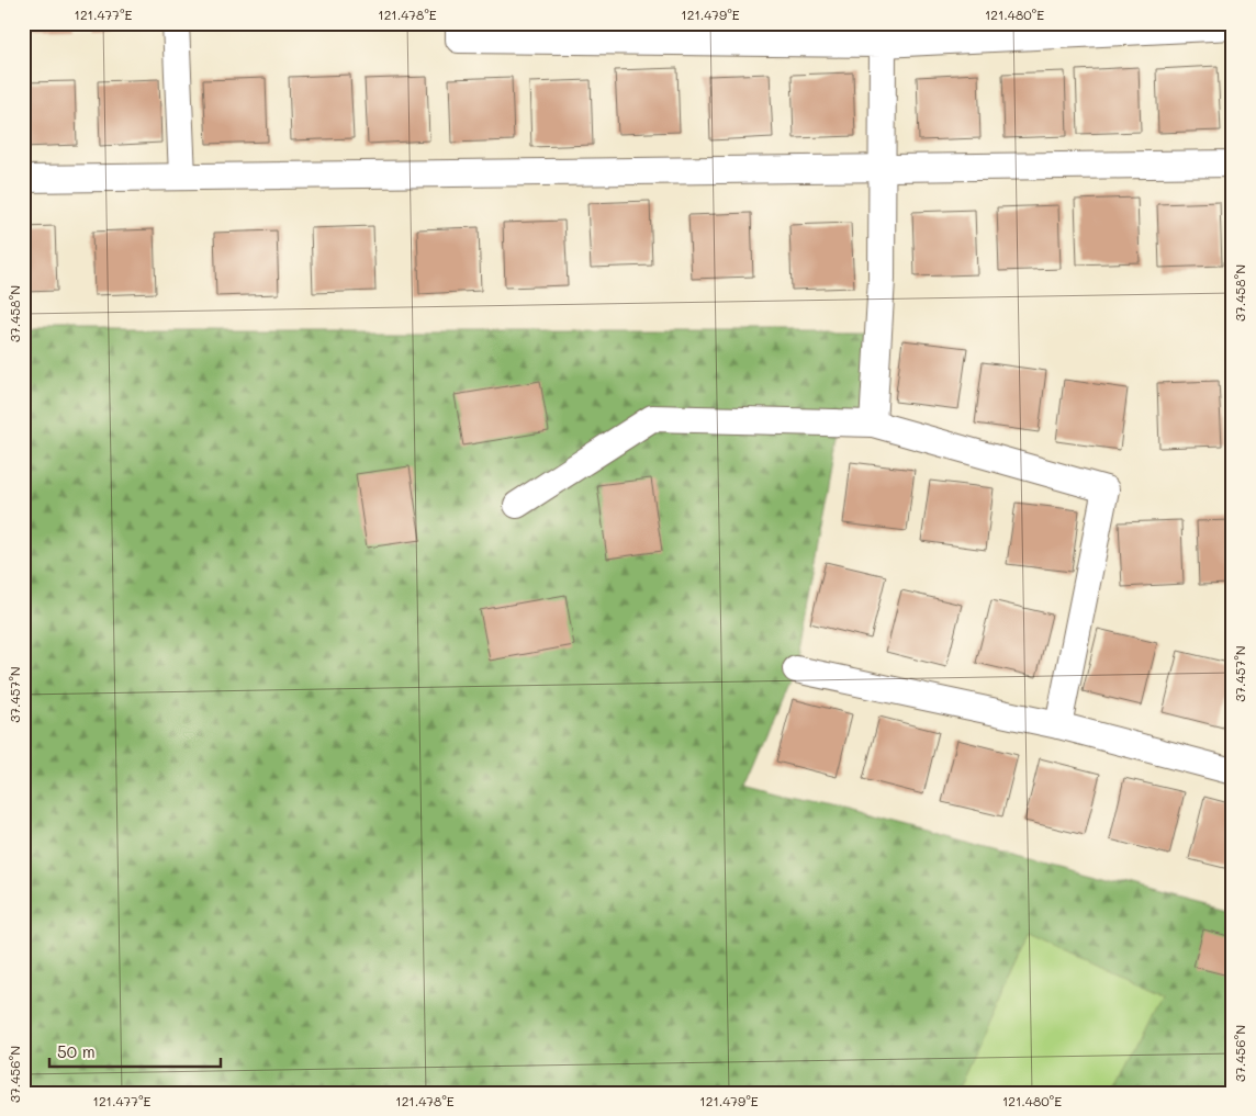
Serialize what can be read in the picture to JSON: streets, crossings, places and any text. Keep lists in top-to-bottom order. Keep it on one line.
{"scale_bar":"50 m","coordinates":["121.477°E","121.478°E","121.479°E","121.480°E","37.458°N","37.457°N","37.456°N"]}
